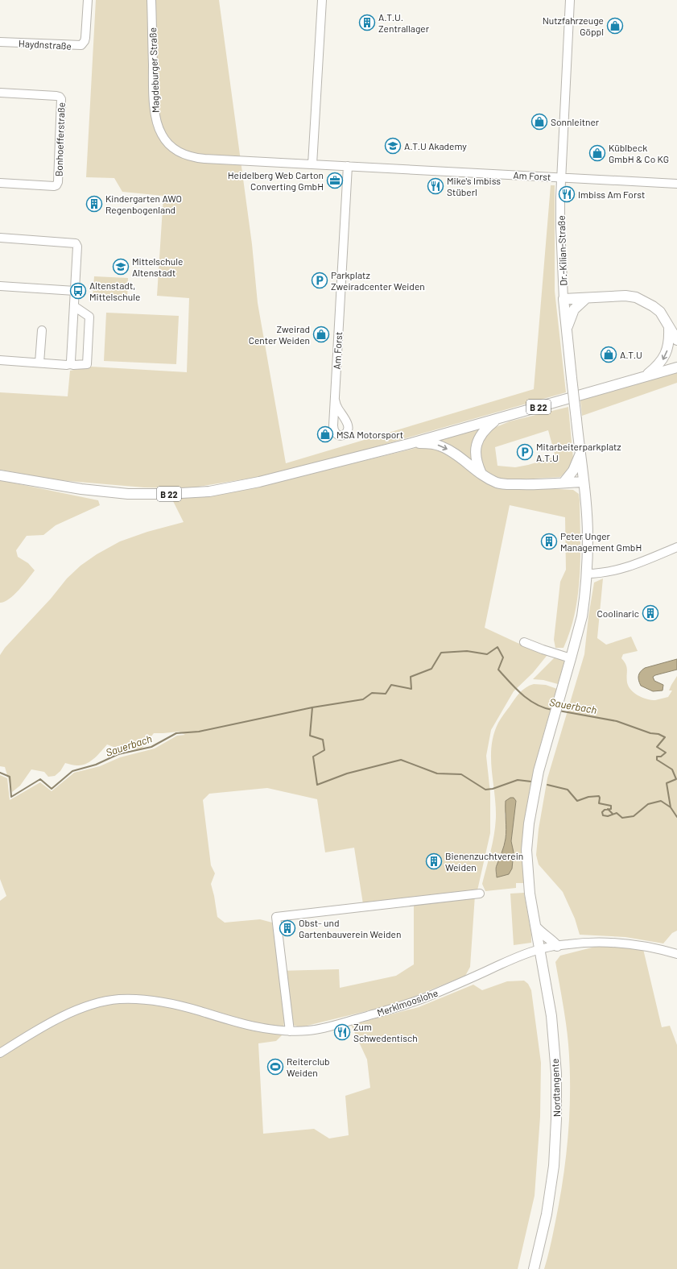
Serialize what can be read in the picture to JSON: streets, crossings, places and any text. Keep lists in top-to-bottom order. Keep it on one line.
{"streets":{"main road":["Dr.-Kilian-Straße","B 22","Nordtangente"],"street":["Haydnstraße","Magdeburger Straße","Bonhoefferstraße","Am Forst","Merklmooslohe"]},"crossings":[["Magdeburger Straße","Am Forst"],["Am Forst","Dr.-Kilian-Straße"],["Dr.-Kilian-Straße","Nordtangente"],["Merklmooslohe","Nordtangente"]],"water":["Sauerbach"],"places":{"building":["A.T.U. Zentrallager","Kindergarten AWO Regenbogenland","Peter Unger Management GmbH","Coolinaric","Bienenzuchtverein Weiden","Obst- und Gartenbauverein Weiden"],"shop":["Nutzfahrzeuge Göppl","Sonnleitner","Küblbeck GmbH & Co KG","Zweirad Center Weiden","A.T.U","MSA Motorsport"],"school or university":["A.T.U Akademy","Mittelschule Altenstadt"],"office":["Heidelberg Web Carton Converting GmbH"],"restaurant":["Mike's Imbiss Stüberl","Imbiss Am Forst","Zum Schwedentisch"],"parking":["Parkplatz Zweiradcenter Weiden","Mitarbeiterparkplatz A.T.U"],"bus stop":["Altenstadt, Mittelschule"],"sports":["Reiterclub Weiden"]}}
